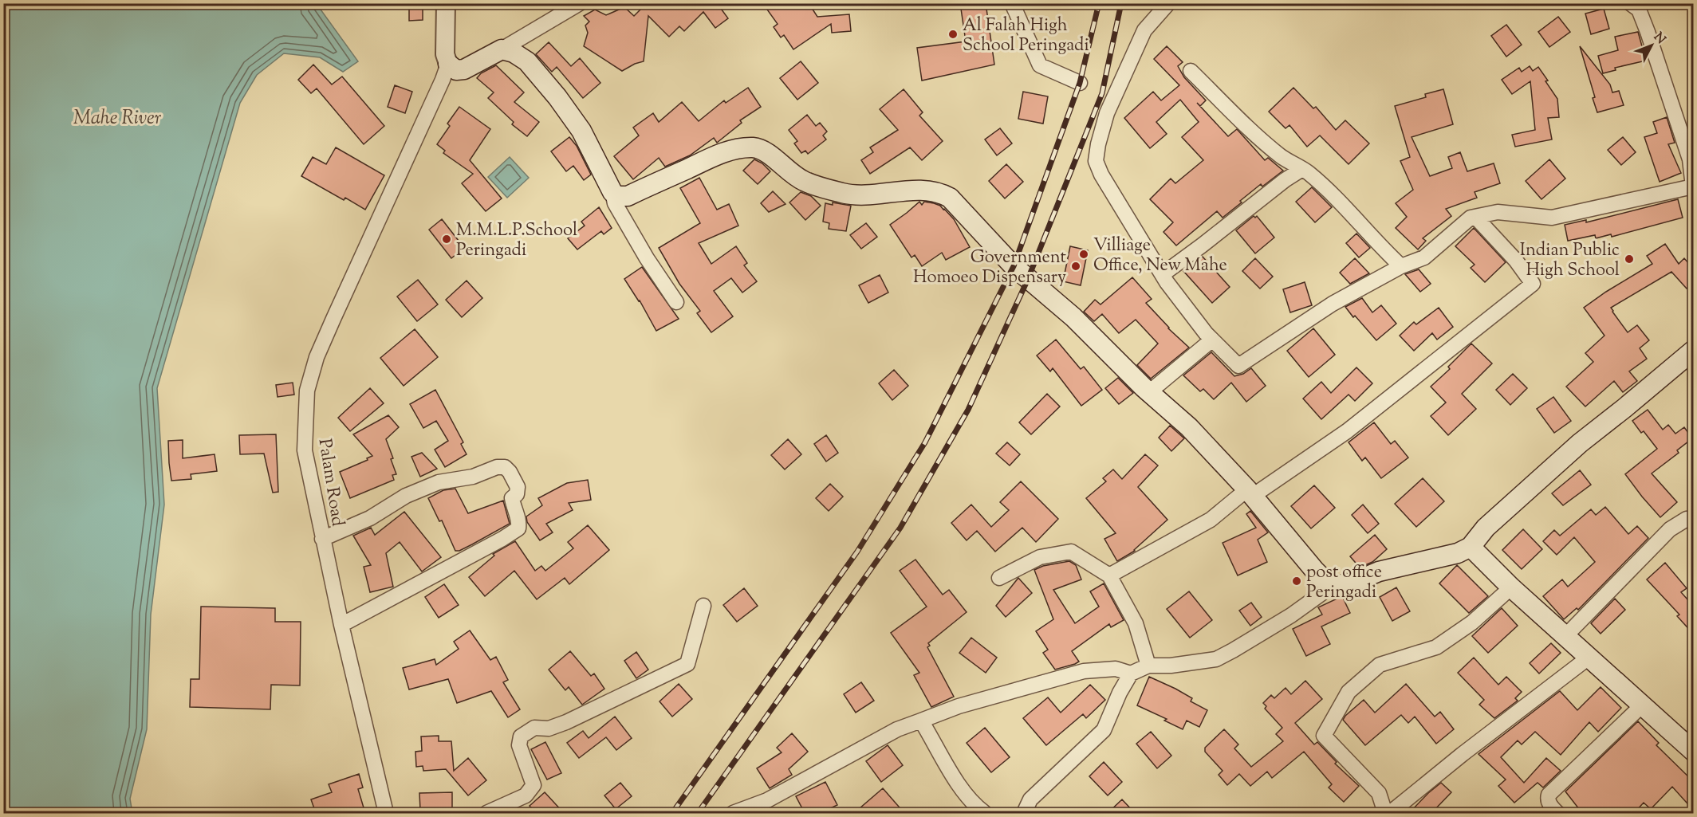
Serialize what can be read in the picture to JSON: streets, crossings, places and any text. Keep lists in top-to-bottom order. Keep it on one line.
{"streets":{"street":["Palam Road"]},"water":["Mahe River"],"places":["Al Falah High School Peringadi","M.M.L.P.School Peringadi","Villiage Office, New Mahe","Indian Public High School","Government Homoeo Dispensary","post office Peringadi"],"north":"top right"}
